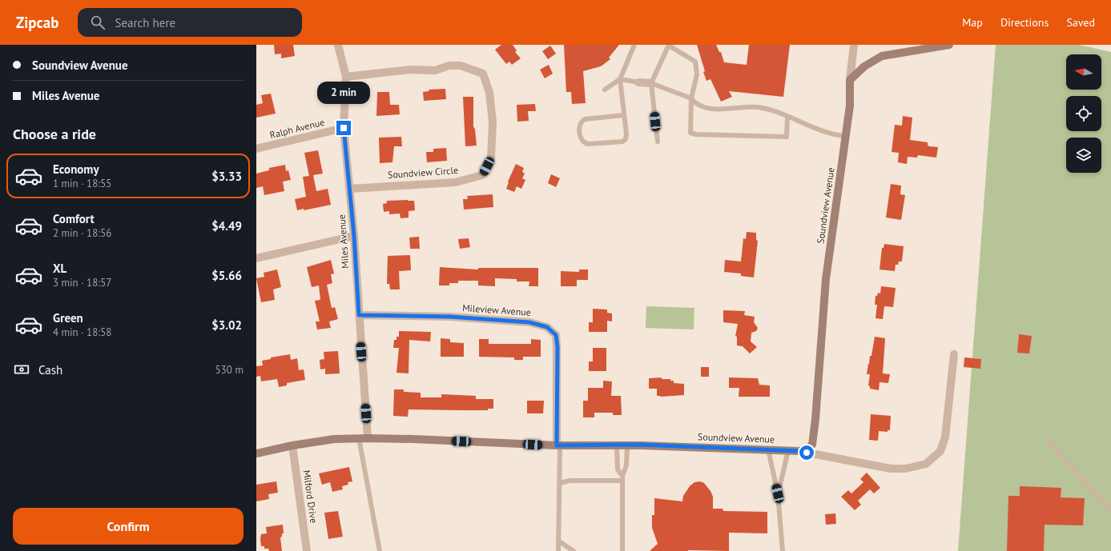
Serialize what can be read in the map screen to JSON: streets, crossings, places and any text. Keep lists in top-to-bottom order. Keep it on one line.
{"streets":{"street":["Ralph Avenue","Soundview Circle","Soundview Avenue","Miles Avenue","Mileview Avenue","Milford Drive"]},"crossings":[["Ralph Avenue","Miles Avenue"],["Soundview Circle","Miles Avenue"],["Soundview Avenue","Miles Avenue"],["Soundview Avenue","Mileview Avenue"],["Soundview Avenue","Milford Drive"],["Miles Avenue","Mileview Avenue"]],"north":"left","page":{"header":"Zipcab","search":"Search here","nav":["Map","Directions","Saved"],"banner":["Soundview Avenue","Miles Avenue"],"bubble":"2 min","heading":"Choose a ride","list":[{"name":"Economy","note":"1 min · 18:55","value":"$3.33"},{"name":"Comfort","note":"2 min · 18:56","value":"$4.49"},{"name":"XL","note":"3 min · 18:57","value":"$5.66"},{"name":"Green","note":"4 min · 18:58","value":"$3.02"}],"pay":["Cash","530 m"],"buttons":"Confirm"}}
